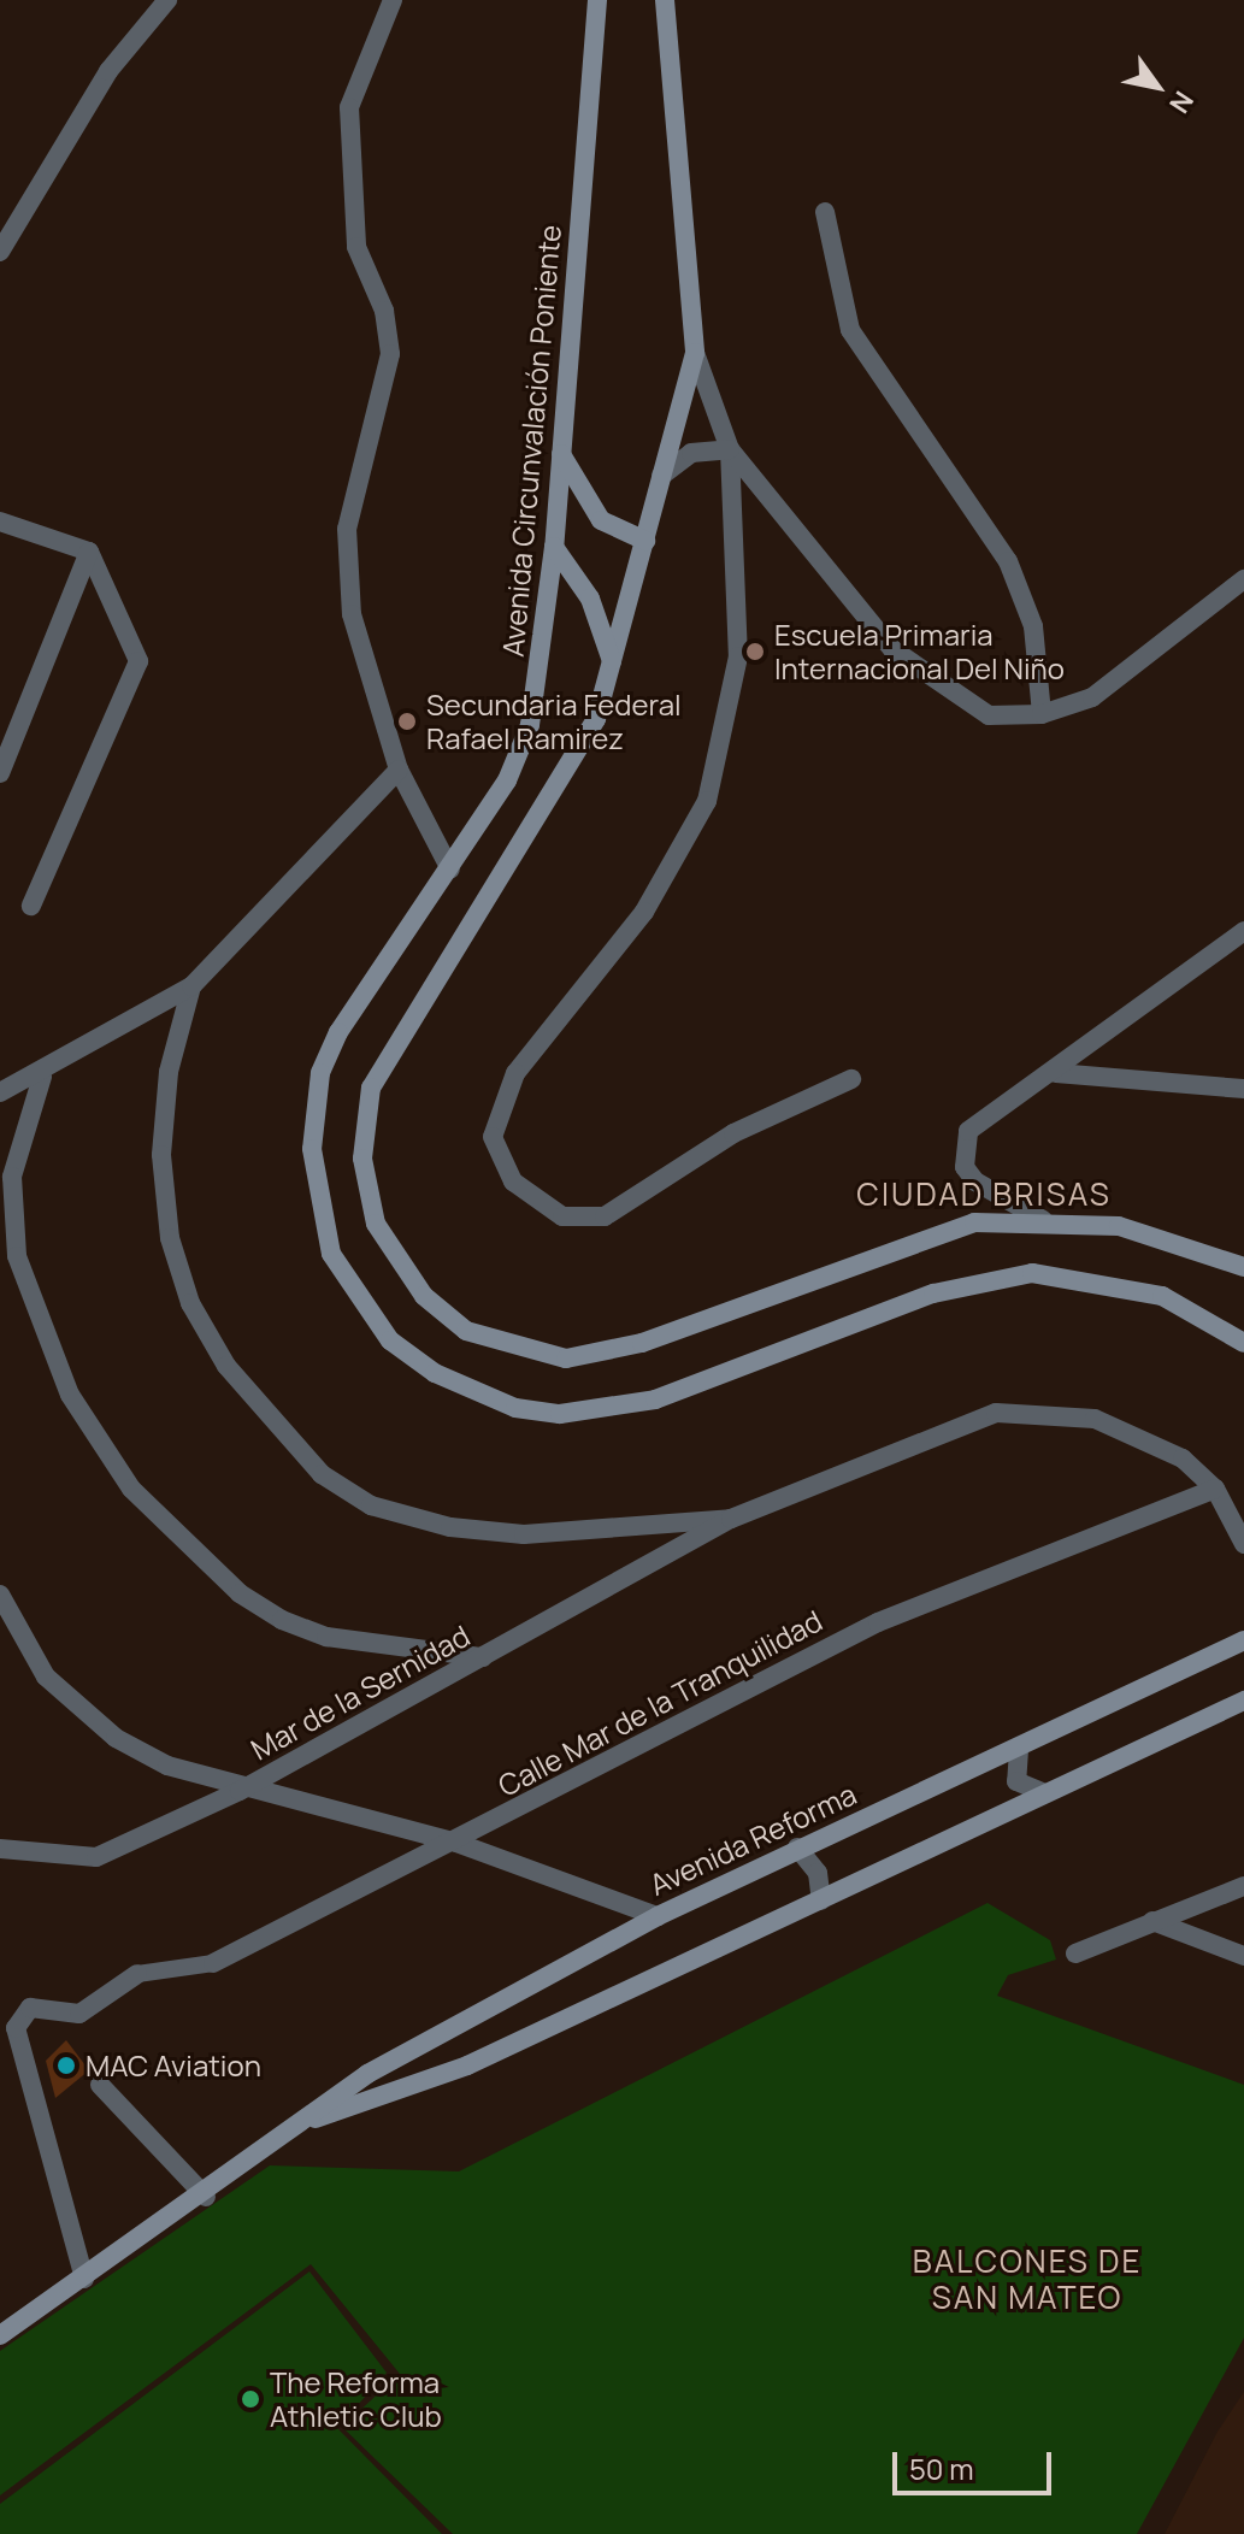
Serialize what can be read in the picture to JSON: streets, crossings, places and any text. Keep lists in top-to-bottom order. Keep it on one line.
{"streets":{"main road":["Avenida Circunvalación Poniente","Avenida Reforma"],"street":["Mar de la Sernidad","Calle Mar de la Tranquilidad"]},"districts":["CIUDAD BRISAS","BALCONES DE SAN MATEO"],"places":["Escuela Primaria Internacional Del Niño","Secundaria Federal Rafael Ramirez","MAC Aviation","The Reforma Athletic Club"],"scale_bar":"50 m","north":"bottom right"}
